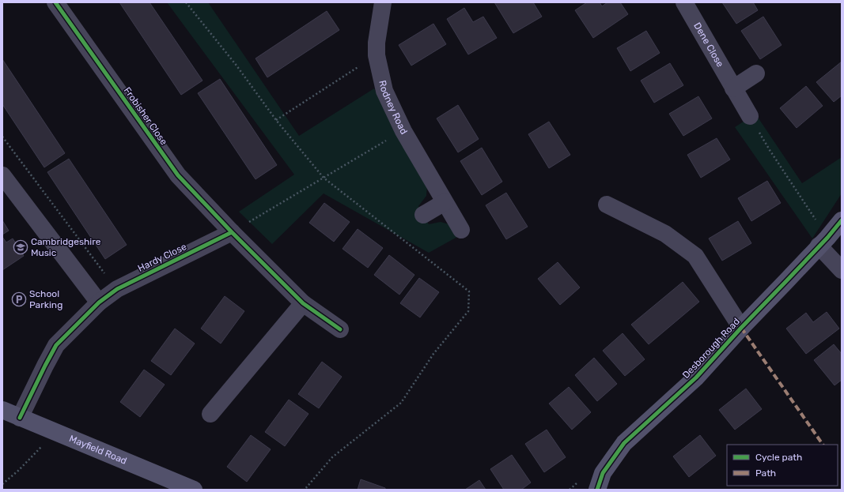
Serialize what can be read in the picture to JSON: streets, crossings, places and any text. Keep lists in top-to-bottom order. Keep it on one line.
{"streets":{"street":["Dene Close","Rodney Road","Frobisher Close","Hardy Close","Desborough Road","Mayfield Road"]},"crossings":[["Frobisher Close","Hardy Close"],["Hardy Close","Mayfield Road"]],"places":{"school or university":["Cambridgeshire Music"],"parking":["School Parking"]},"legend":["Cycle path","Path"]}
